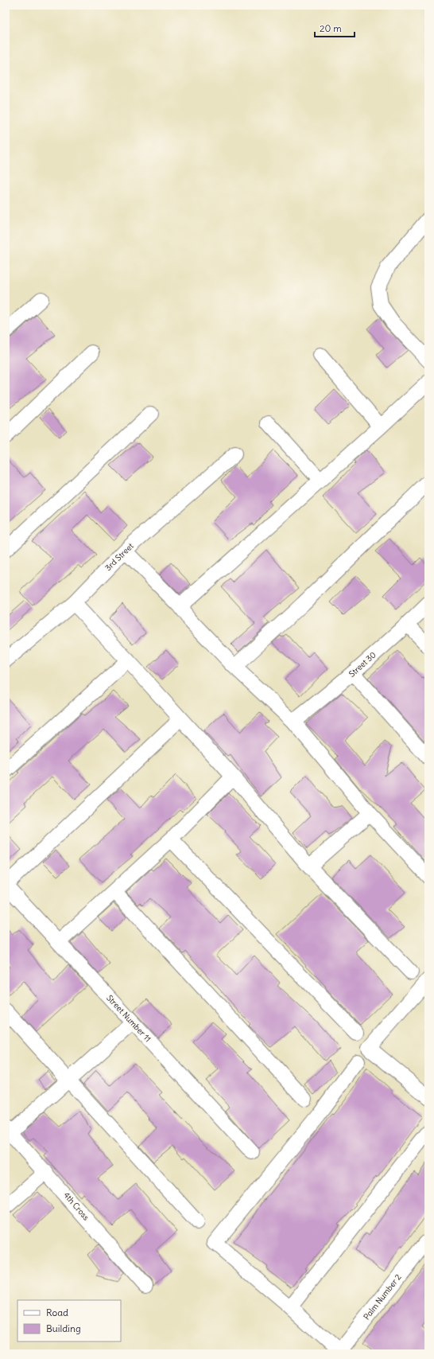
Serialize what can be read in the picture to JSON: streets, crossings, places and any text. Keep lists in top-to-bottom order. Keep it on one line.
{"streets":{"street":["3rd Street","Street 30","Street Number 11","4th Cross","Palm Number 2"]},"legend":["Road","Building"],"scale_bar":"20 m"}
